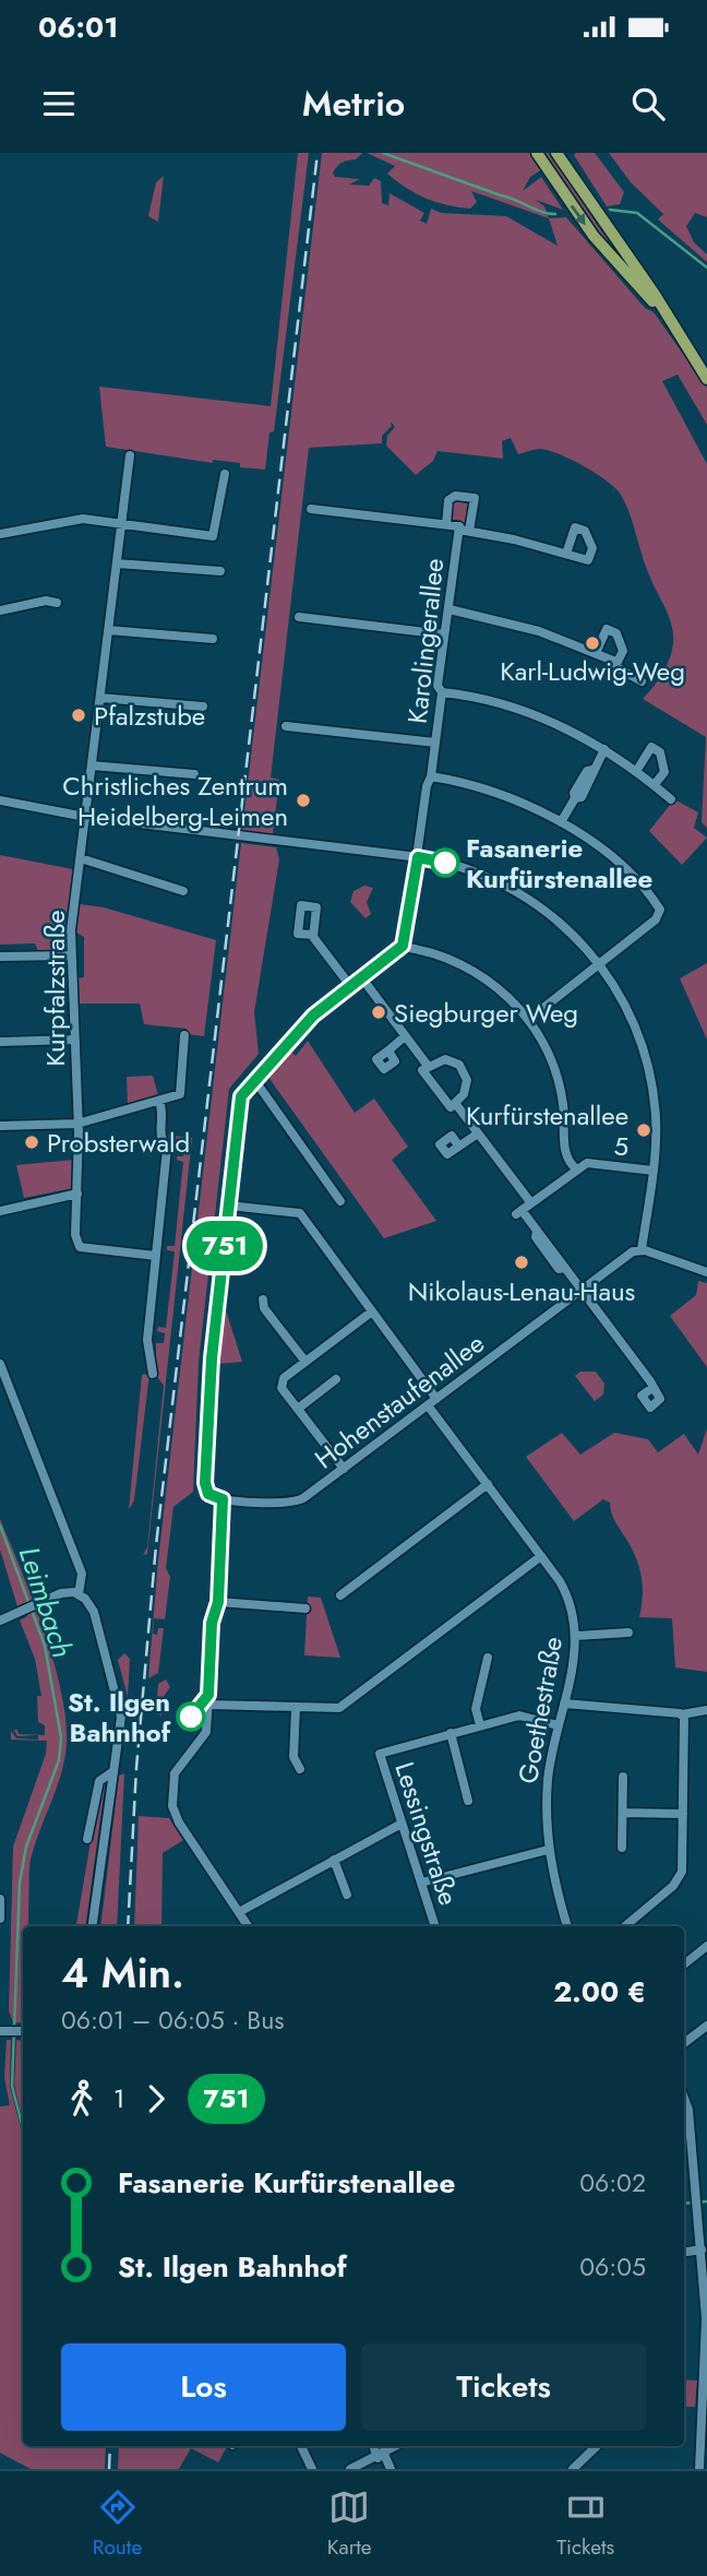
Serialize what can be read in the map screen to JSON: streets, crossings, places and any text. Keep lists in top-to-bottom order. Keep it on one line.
{"streets":{"street":["Karolingerallee","Kurpfalzstraße","Hohenstaufenallee","Goethestraße","Lessingstraße"]},"crossings":[["Hohenstaufenallee","Goethestraße"]],"water":["Leimbach"],"places":["Karl-Ludwig-Weg","Pfalzstube","Christliches Zentrum Heidelberg-Leimen","Fasanerie Kurfürstenallee","Siegburger Weg","Kurfürstenallee 5","Probsterwald","Nikolaus-Lenau-Haus","St. Ilgen Bahnhof"],"lines":["bus line 751"],"page":{"status":"06:01","header":"Metrio","on_map":"751","heading":["4 Min.","06:01 – 06:05 · Bus","2.00 €"],"legs":["1","751"],"list":[{"name":"Fasanerie Kurfürstenallee","value":"06:02"},{"name":"St. Ilgen Bahnhof","value":"06:05"}],"buttons":["Los","Tickets"],"tabs":["Route","Karte","Tickets"]}}
